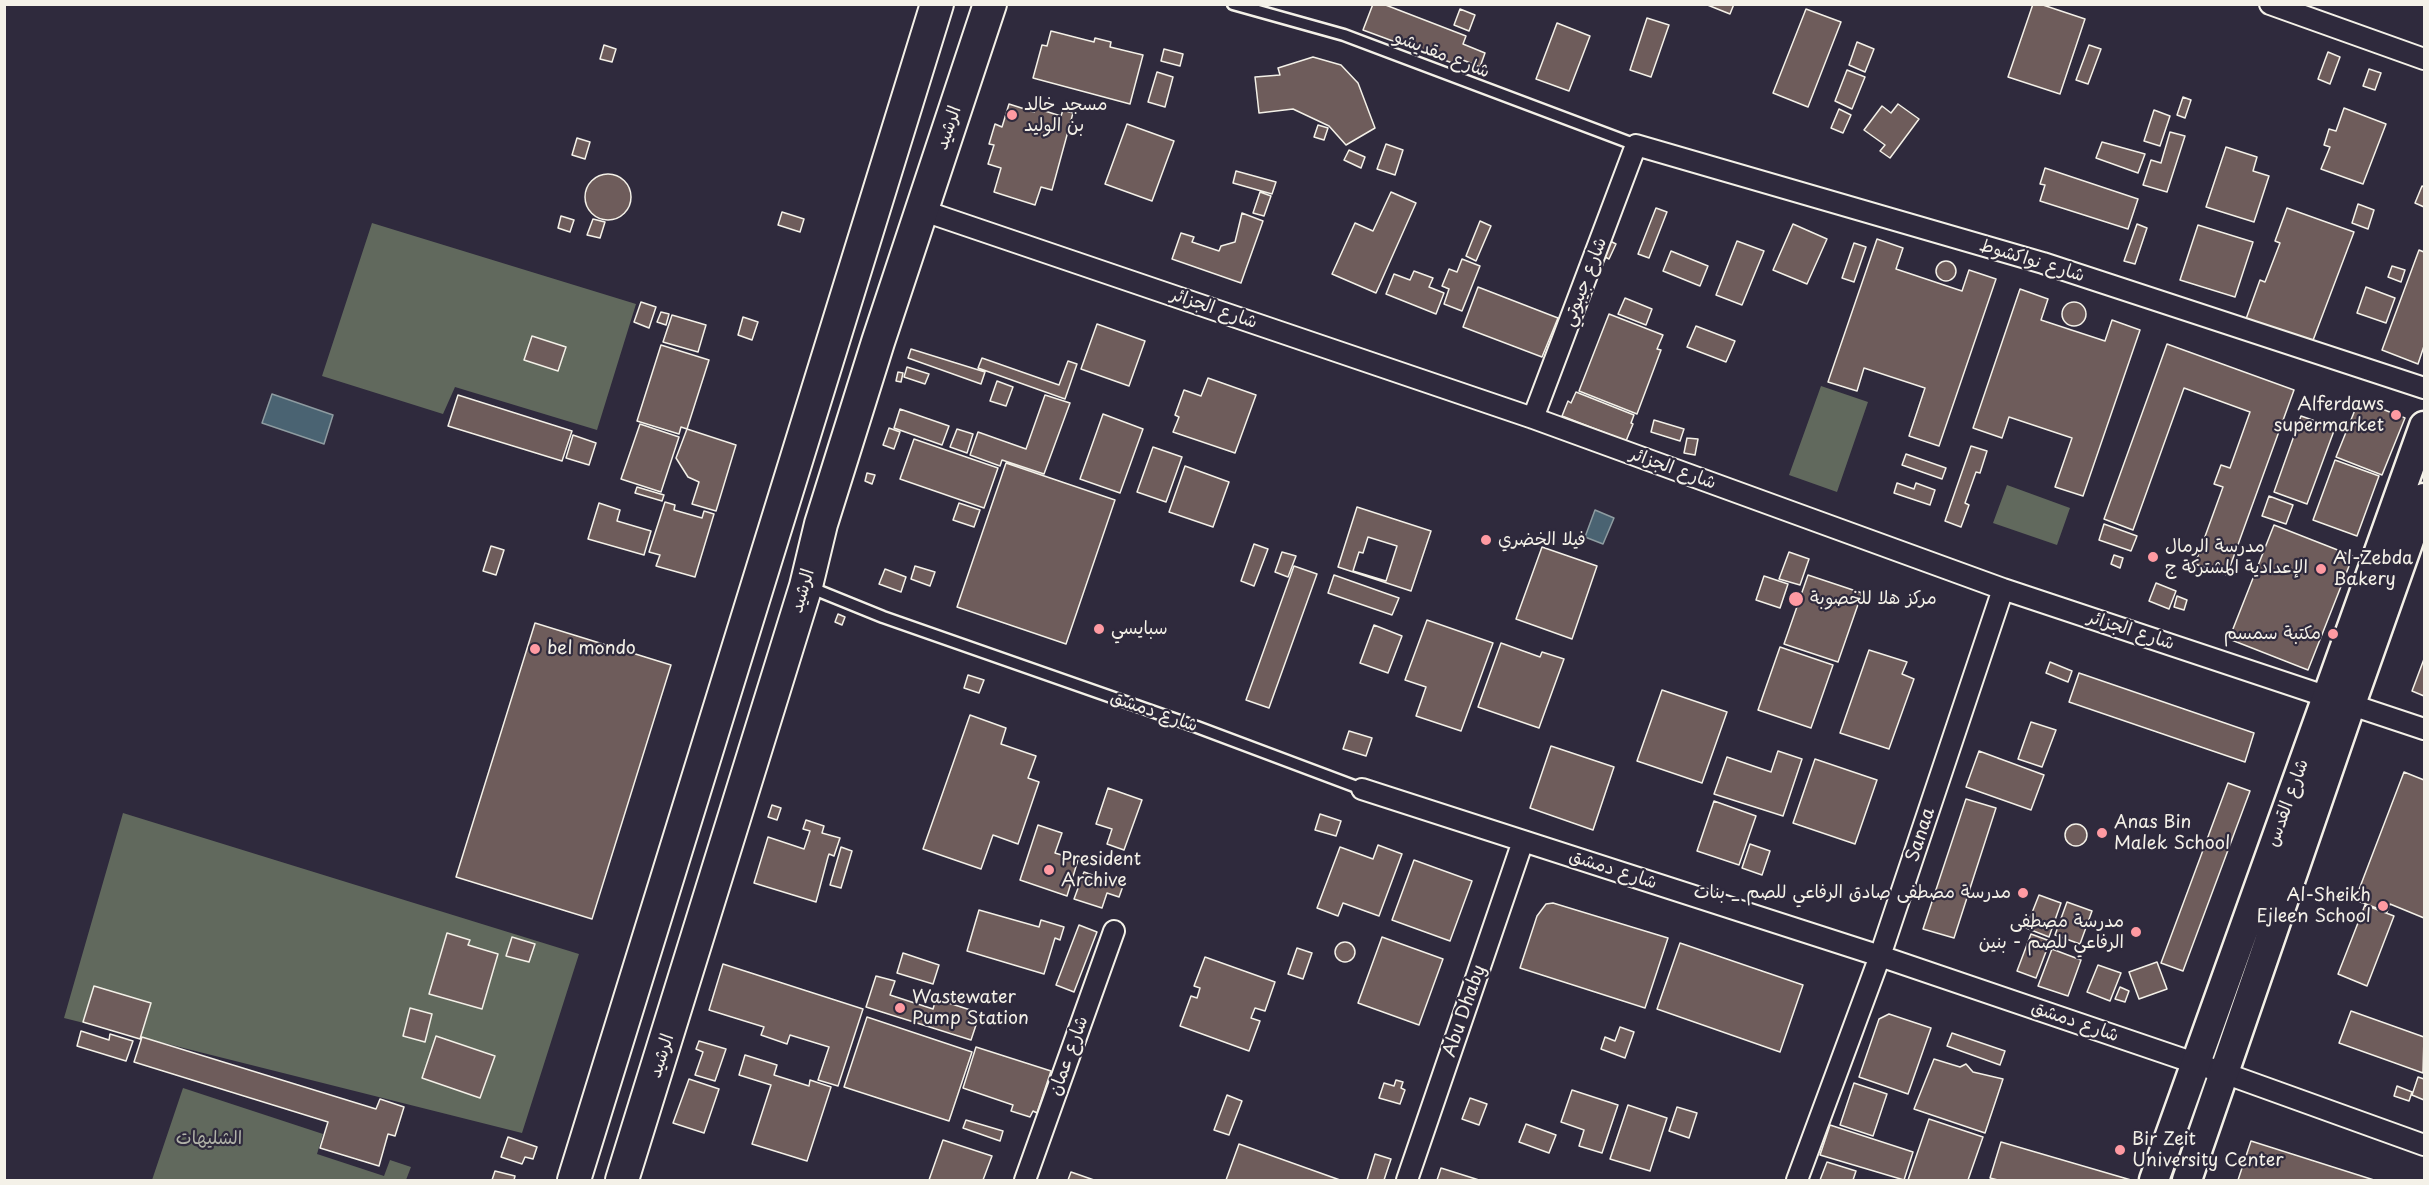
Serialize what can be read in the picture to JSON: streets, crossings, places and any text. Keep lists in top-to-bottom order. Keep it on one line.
{"streets":{"main road":["الرشيد","شارع القدس"],"street":["شارع نواكشوط","شارع جيبوتي","شارع الجزائر","شارع دمشق","Sanaa","Abu Dhaby","شارع عمان"],"lane":["شارع مقديشو"]},"crossings":[["شارع مقديشو","شارع نواكشوط"],["شارع مقديشو","شارع جيبوتي"],["الرشيد","شارع الجزائر"],["الرشيد","شارع دمشق"],["شارع نواكشوط","شارع جيبوتي"],["شارع جيبوتي","شارع الجزائر"],["شارع الجزائر","شارع القدس"],["شارع الجزائر","Sanaa"],["شارع دمشق","شارع القدس"],["شارع دمشق","Sanaa"],["شارع دمشق","Abu Dhaby"]],"parks":["الشليهات"],"places":["مسجد خالد بن الوليد","Alferdaws supermarket","فيلا الخضري","مدرسة الرمال الإعدادية المشتركة ج","Al-Zebda Bakery","مركز هلا للخصوبة","سبايسي","مكتبة سمسم","bel mondo","Anas Bin Malek School","President Archive","مدرسة مصطفى صادق الرفاعي للصم _ بنات","Al-Sheikh Ejleen School","مدرسة مصطفى الرفاعي للصم - بنين","Wastewater Pump Station","Bir Zeit University Center"]}
